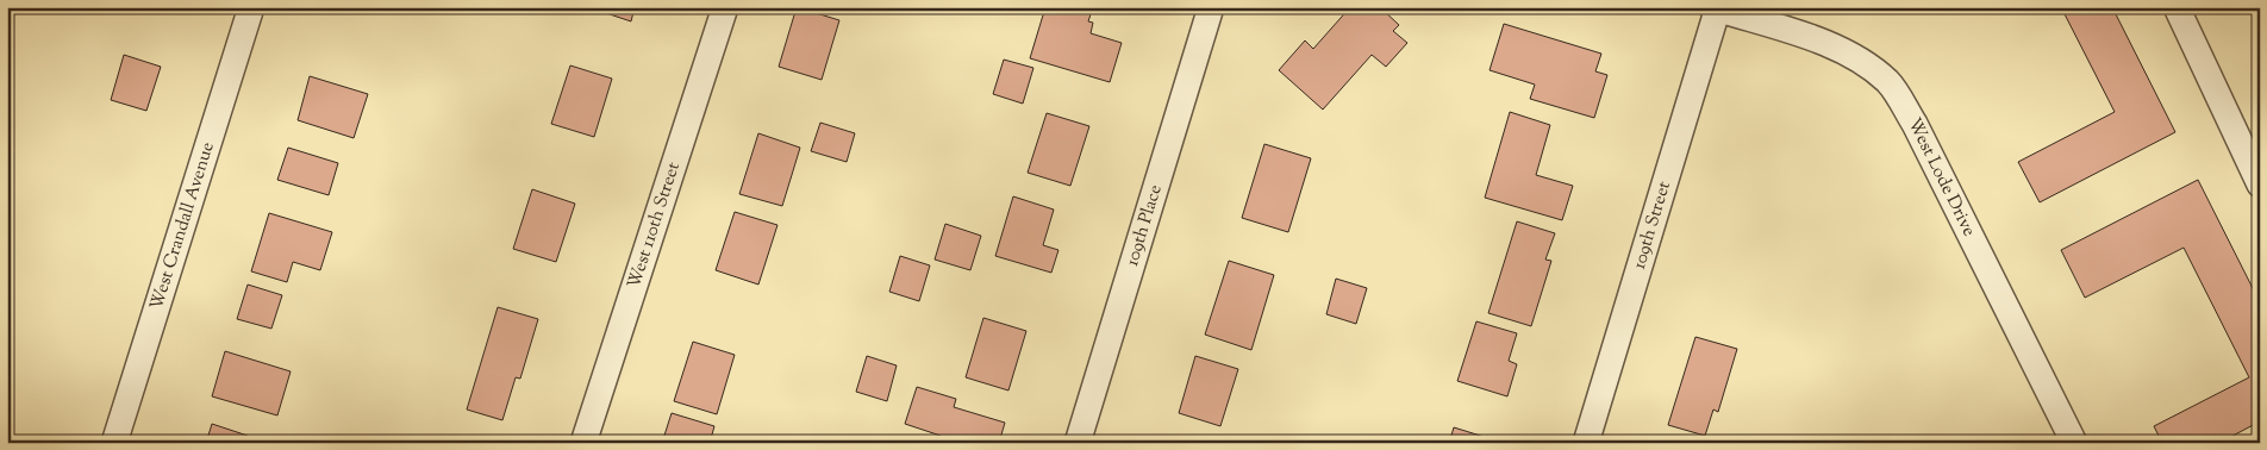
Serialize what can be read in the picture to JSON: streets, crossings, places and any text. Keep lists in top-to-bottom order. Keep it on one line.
{"streets":{"street":["West Lode Drive","West Crandall Avenue","West 110th Street","109th Place","109th Street"]},"crossings":[["West Lode Drive","109th Street"]]}
